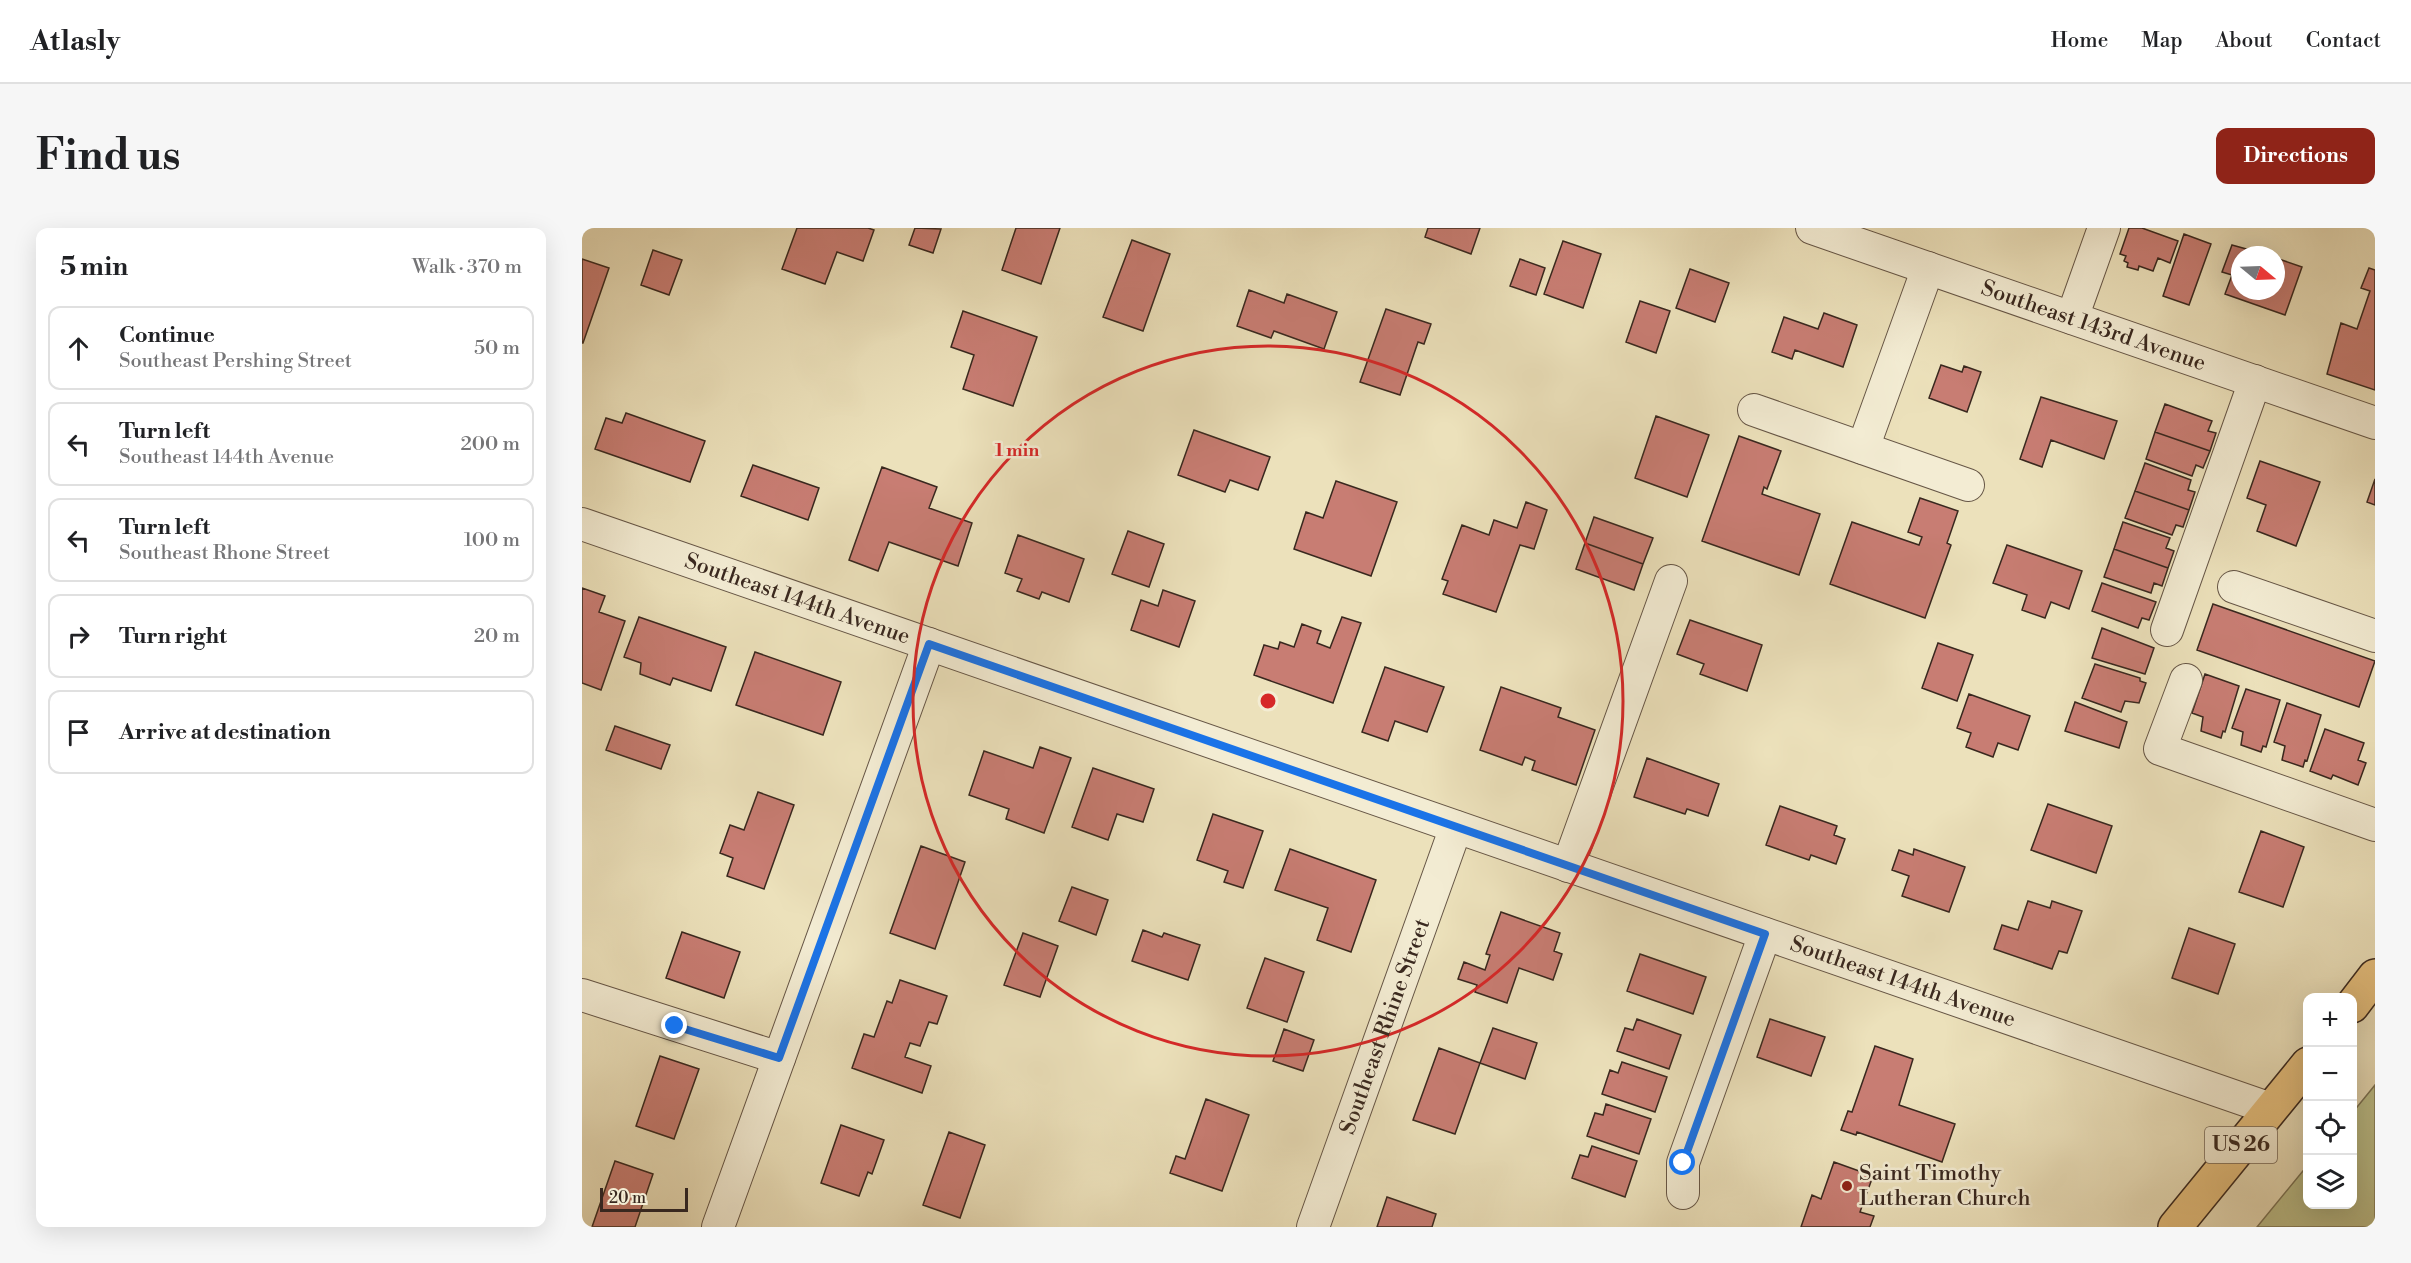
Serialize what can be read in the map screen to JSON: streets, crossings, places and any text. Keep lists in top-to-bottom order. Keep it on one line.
{"streets":{"main road":["US 26"],"street":["Southeast 143rd Avenue","Southeast 144th Avenue","Southeast Rhine Street"]},"crossings":[["Southeast 144th Avenue","Southeast Rhine Street"],["Southeast 144th Avenue","US 26"]],"places":["Saint Timothy Lutheran Church"],"scale_bar":"20 m","north":"right","page":{"header":"Atlasly","nav":["Home","Map","About","Contact"],"buttons":"Directions","title":"Find us","heading":["5 min","Walk · 370 m"],"list":[["Continue","Southeast Pershing Street","50 m"],["Turn left","Southeast 144th Avenue","200 m"],["Turn left","Southeast Rhone Street","100 m"],["Turn right","20 m"],"Arrive at destination"],"map_buttons":["+","−"],"scale":"20 m"},"rings":["1 min"]}
